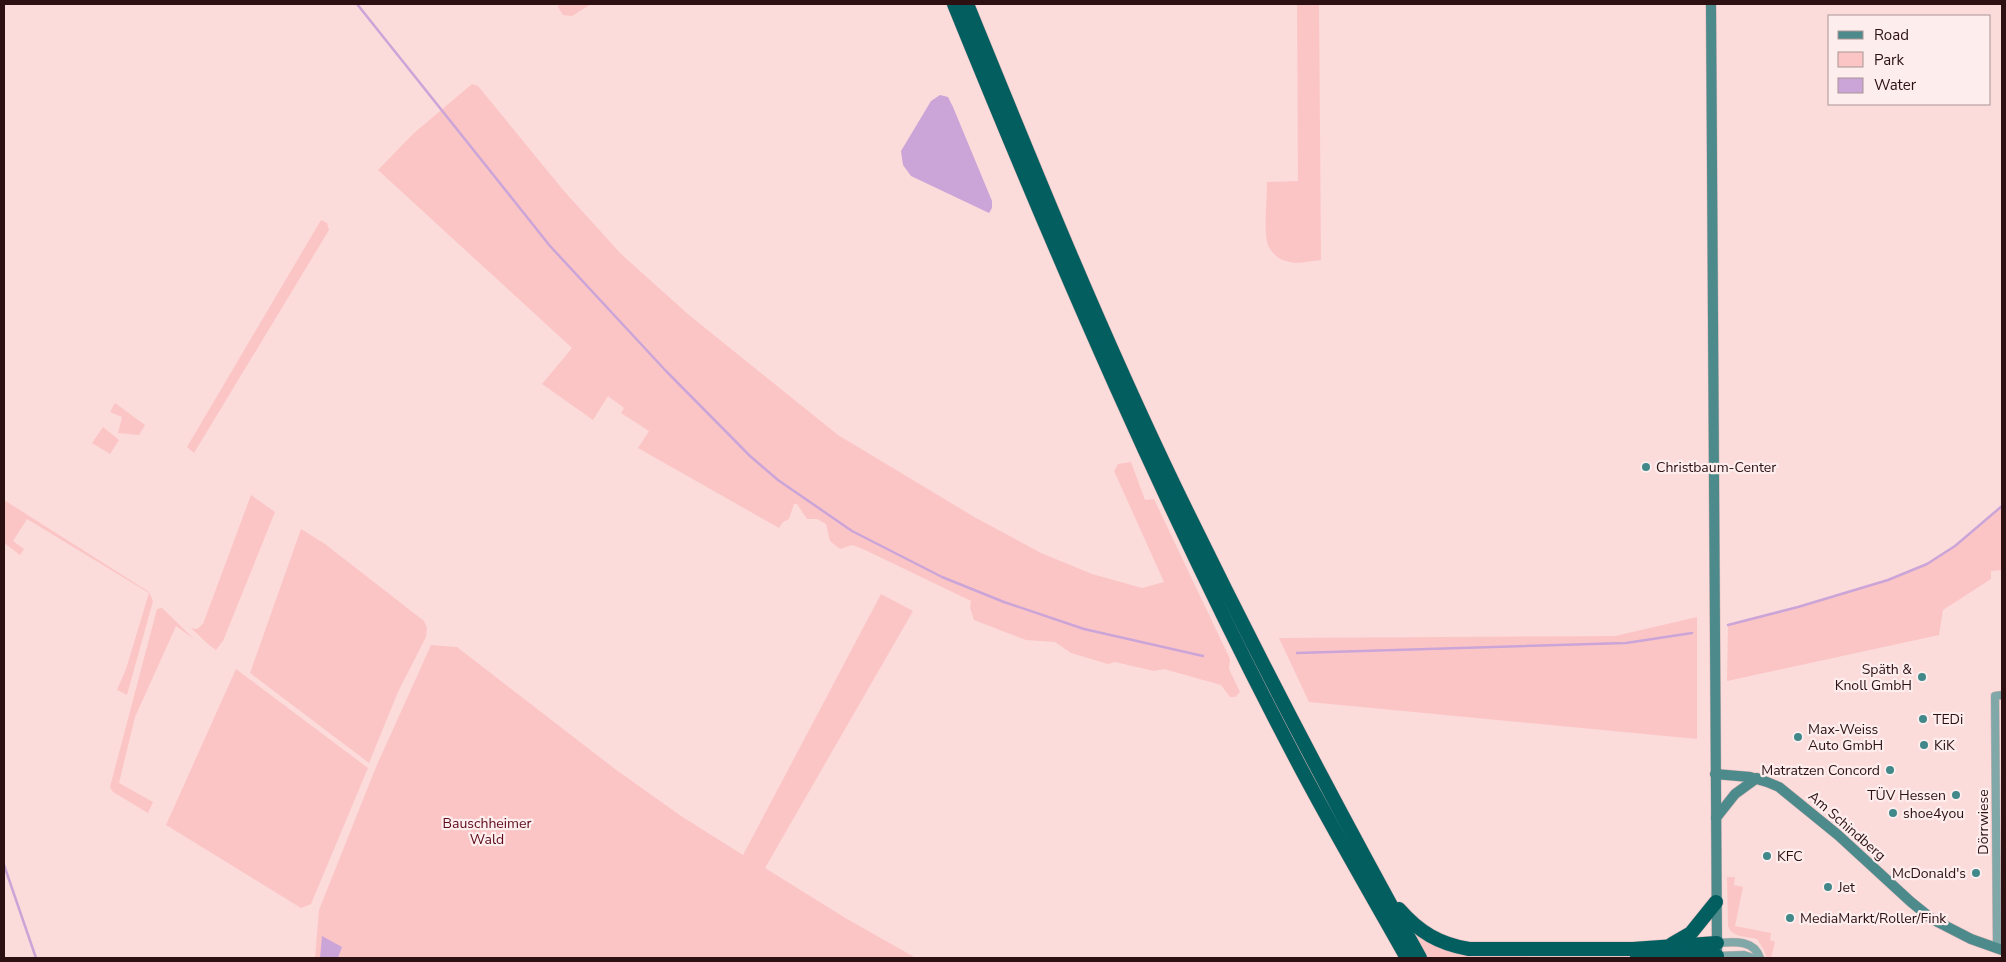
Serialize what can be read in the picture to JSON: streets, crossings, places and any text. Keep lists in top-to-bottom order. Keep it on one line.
{"streets":{"main road":["Am Schindberg"],"street":["Dörrwiese"]},"crossings":[["Dörrwiese","Am Schindberg"]],"parks":["Bauschheimer Wald"],"places":["Christbaum-Center","Späth & Knoll GmbH","TEDi","Max-Weiss Auto GmbH","KiK","Matratzen Concord","TÜV Hessen","shoe4you","KFC","McDonald's","Jet","MediaMarkt/Roller/Fink"],"legend":["Road","Park","Water"]}
